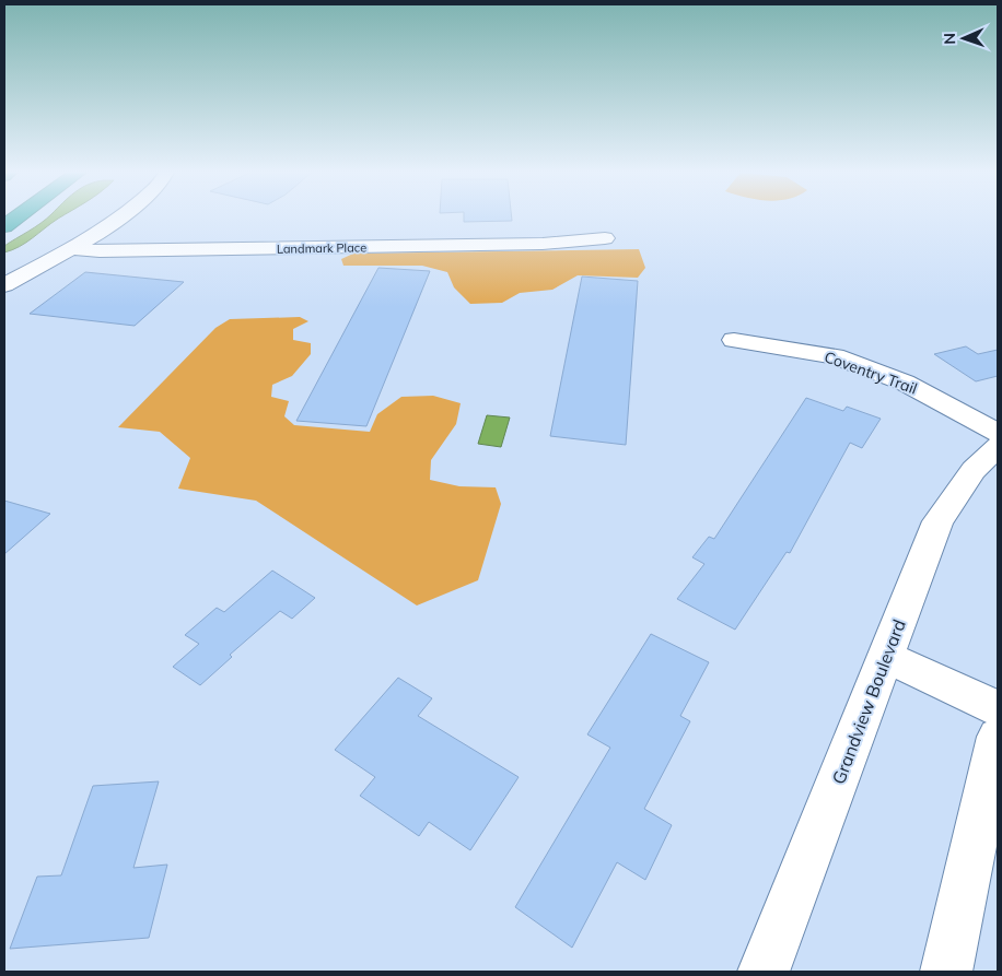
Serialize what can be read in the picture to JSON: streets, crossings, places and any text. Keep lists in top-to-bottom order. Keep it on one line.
{"streets":{"street":["Landmark Place","Coventry Trail","Grandview Boulevard"]},"north":"left"}
